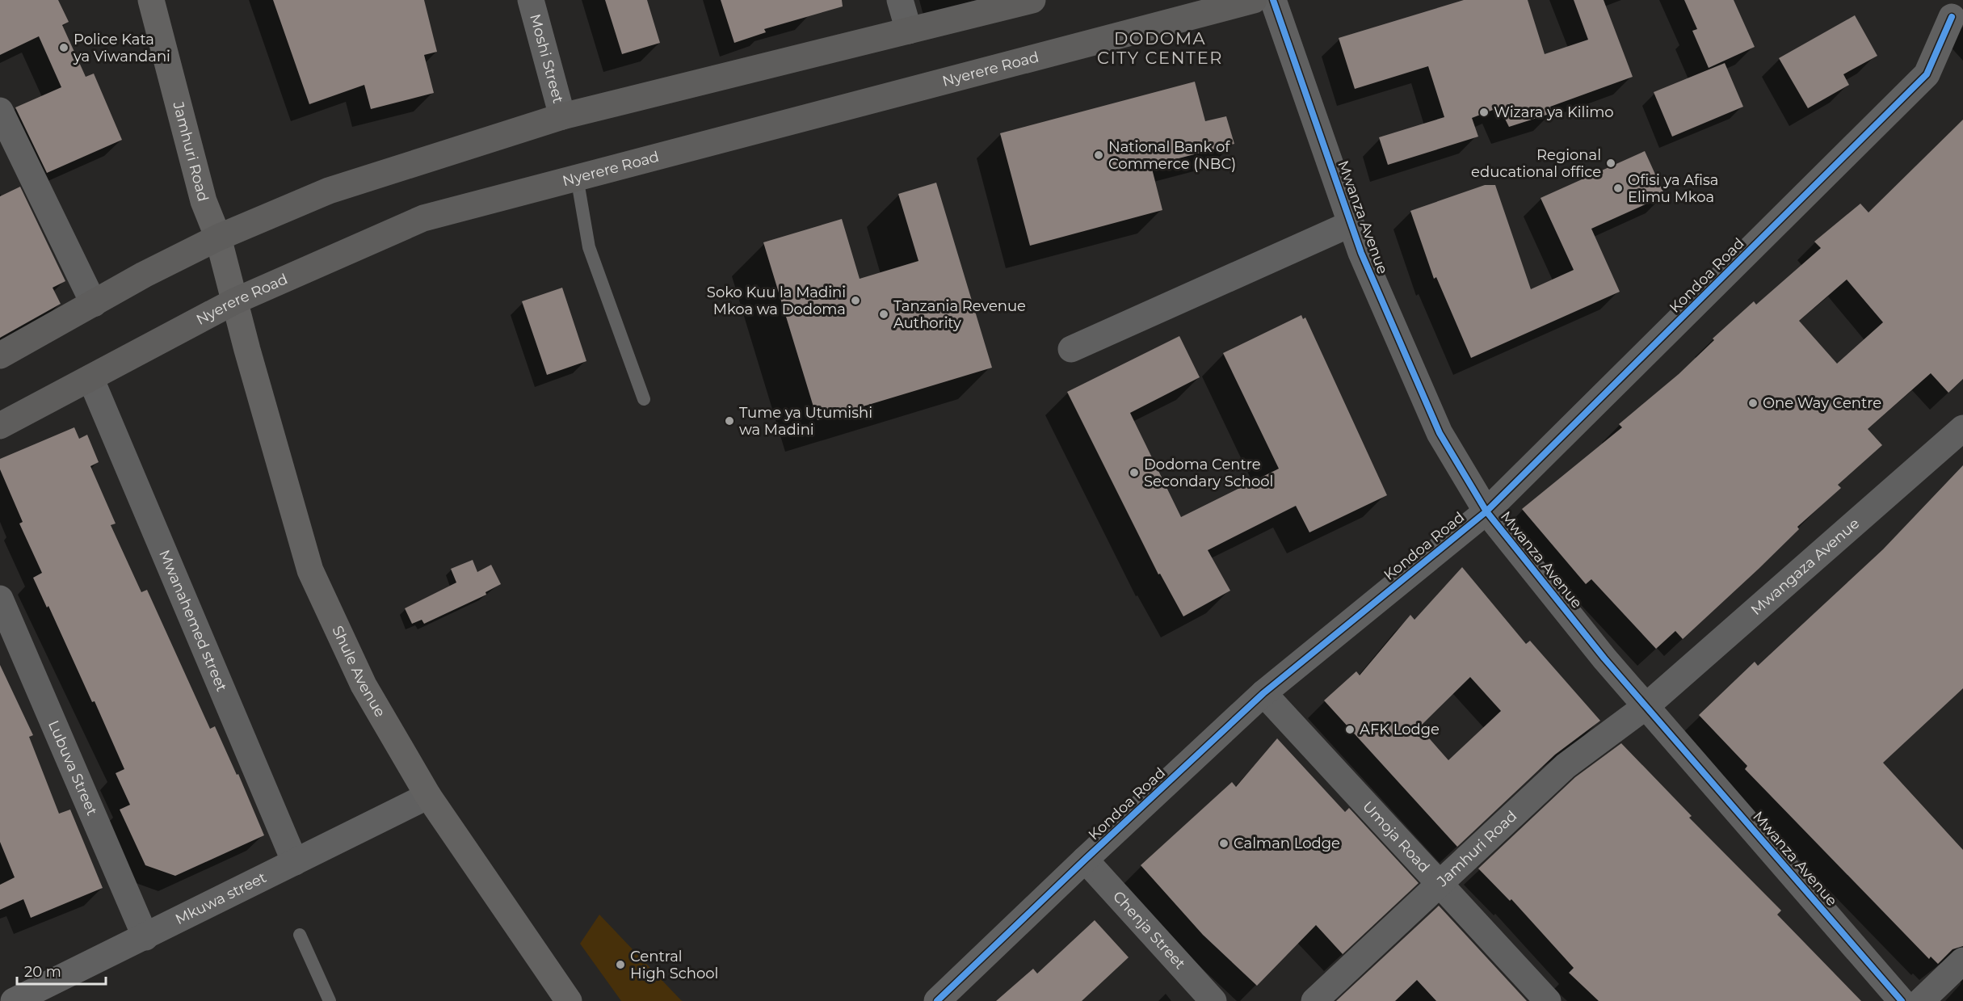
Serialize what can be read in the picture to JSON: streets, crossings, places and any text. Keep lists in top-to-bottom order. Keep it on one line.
{"streets":{"highway":["Nyerere Road"],"main road":["Jamhuri Road","Shule Avenue"],"street":["Moshi Street","Mwanza Avenue","Kondoa Road","Mwangaza Avenue","Mwanahemed street","Lubuva Street","Umoja Road","Mkuwa street","Chenja Street"]},"crossings":[["Nyerere Road","Jamhuri Road"],["Nyerere Road","Mwanahemed street"],["Nyerere Road","Shule Avenue"],["Jamhuri Road","Mwanza Avenue"],["Jamhuri Road","Mwangaza Avenue"],["Jamhuri Road","Shule Avenue"],["Jamhuri Road","Umoja Road"],["Mwanza Avenue","Kondoa Road"],["Mwanza Avenue","Mwangaza Avenue"],["Kondoa Road","Umoja Road"],["Kondoa Road","Chenja Street"],["Mwanahemed street","Mkuwa street"],["Shule Avenue","Mkuwa street"],["Lubuva Street","Mkuwa street"]],"districts":["DODOMA CITY CENTER"],"places":["Police Kata ya Viwandani","Wizara ya Kilimo","National Bank of Commerce (NBC)","Regional educational office","Ofisi ya Afisa Elimu Mkoa","Soko Kuu la Madini Mkoa wa Dodoma","Tanzania Revenue Authority","One Way Centre","Tume ya Utumishi wa Madini","Dodoma Centre Secondary School","AFK Lodge","Calman Lodge","Central High School"],"scale_bar":"20 m"}
